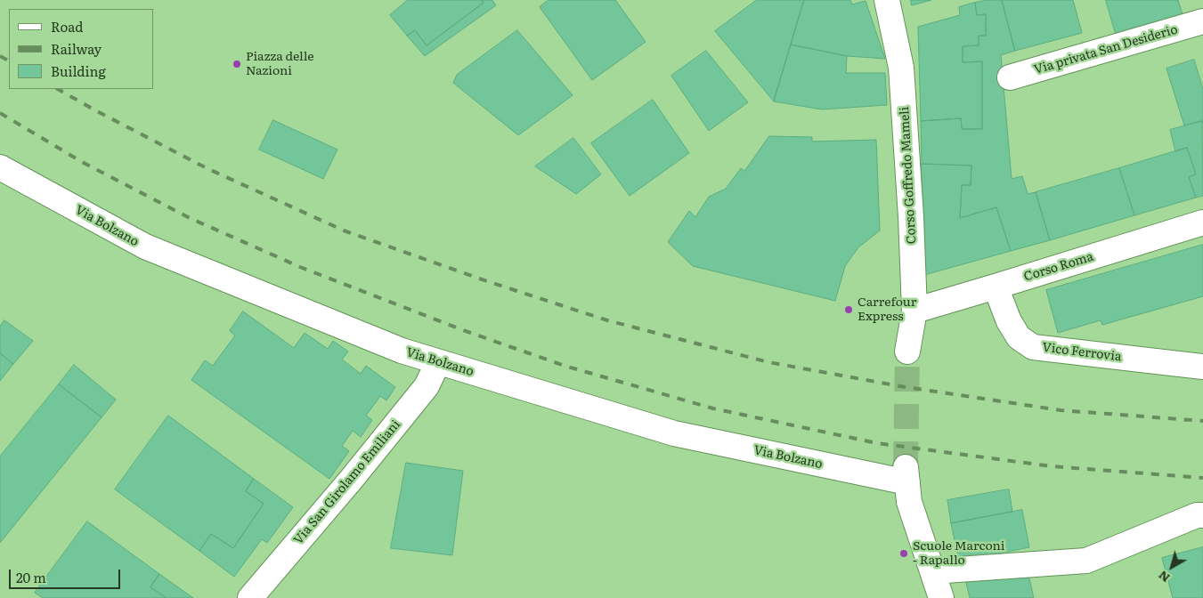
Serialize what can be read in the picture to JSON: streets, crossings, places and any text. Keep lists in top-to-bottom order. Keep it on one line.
{"streets":{"street":["Via privata San Desiderio","Corso Goffredo Mameli","Via Bolzano","Corso Roma","Vico Ferrovia","Via San Girolamo Emiliani"]},"crossings":[["Corso Goffredo Mameli","Corso Roma"],["Via Bolzano","Via San Girolamo Emiliani"],["Corso Roma","Vico Ferrovia"]],"places":["Piazza delle Nazioni","Carrefour Express","Scuole Marconi - Rapallo"],"legend":["Road","Railway","Building"],"scale_bar":"20 m","north":"bottom left"}
